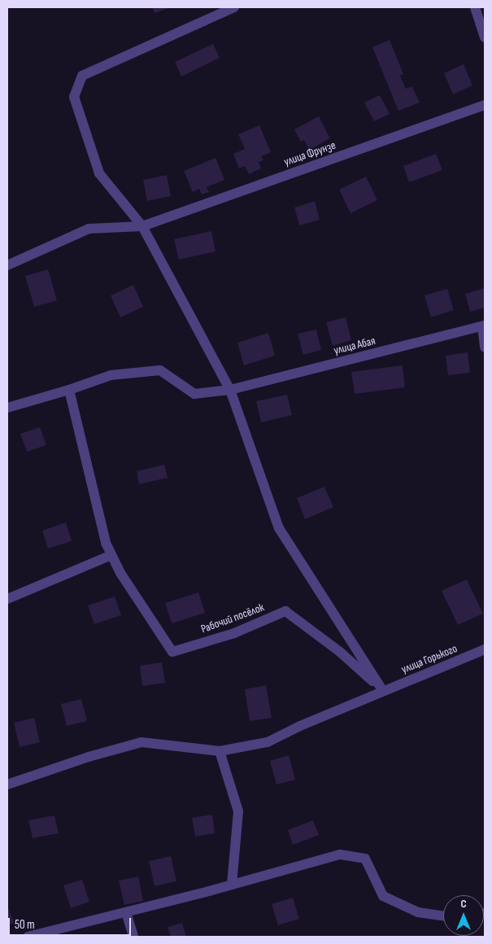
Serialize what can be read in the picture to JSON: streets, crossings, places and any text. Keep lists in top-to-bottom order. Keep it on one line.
{"streets":{"street":["улица Фрунзе","улица Абая","Рабочий посёлок","улица Горького"]},"crossings":[["Рабочий посёлок","улица Горького"]],"scale_bar":"50 m","north":"top"}
